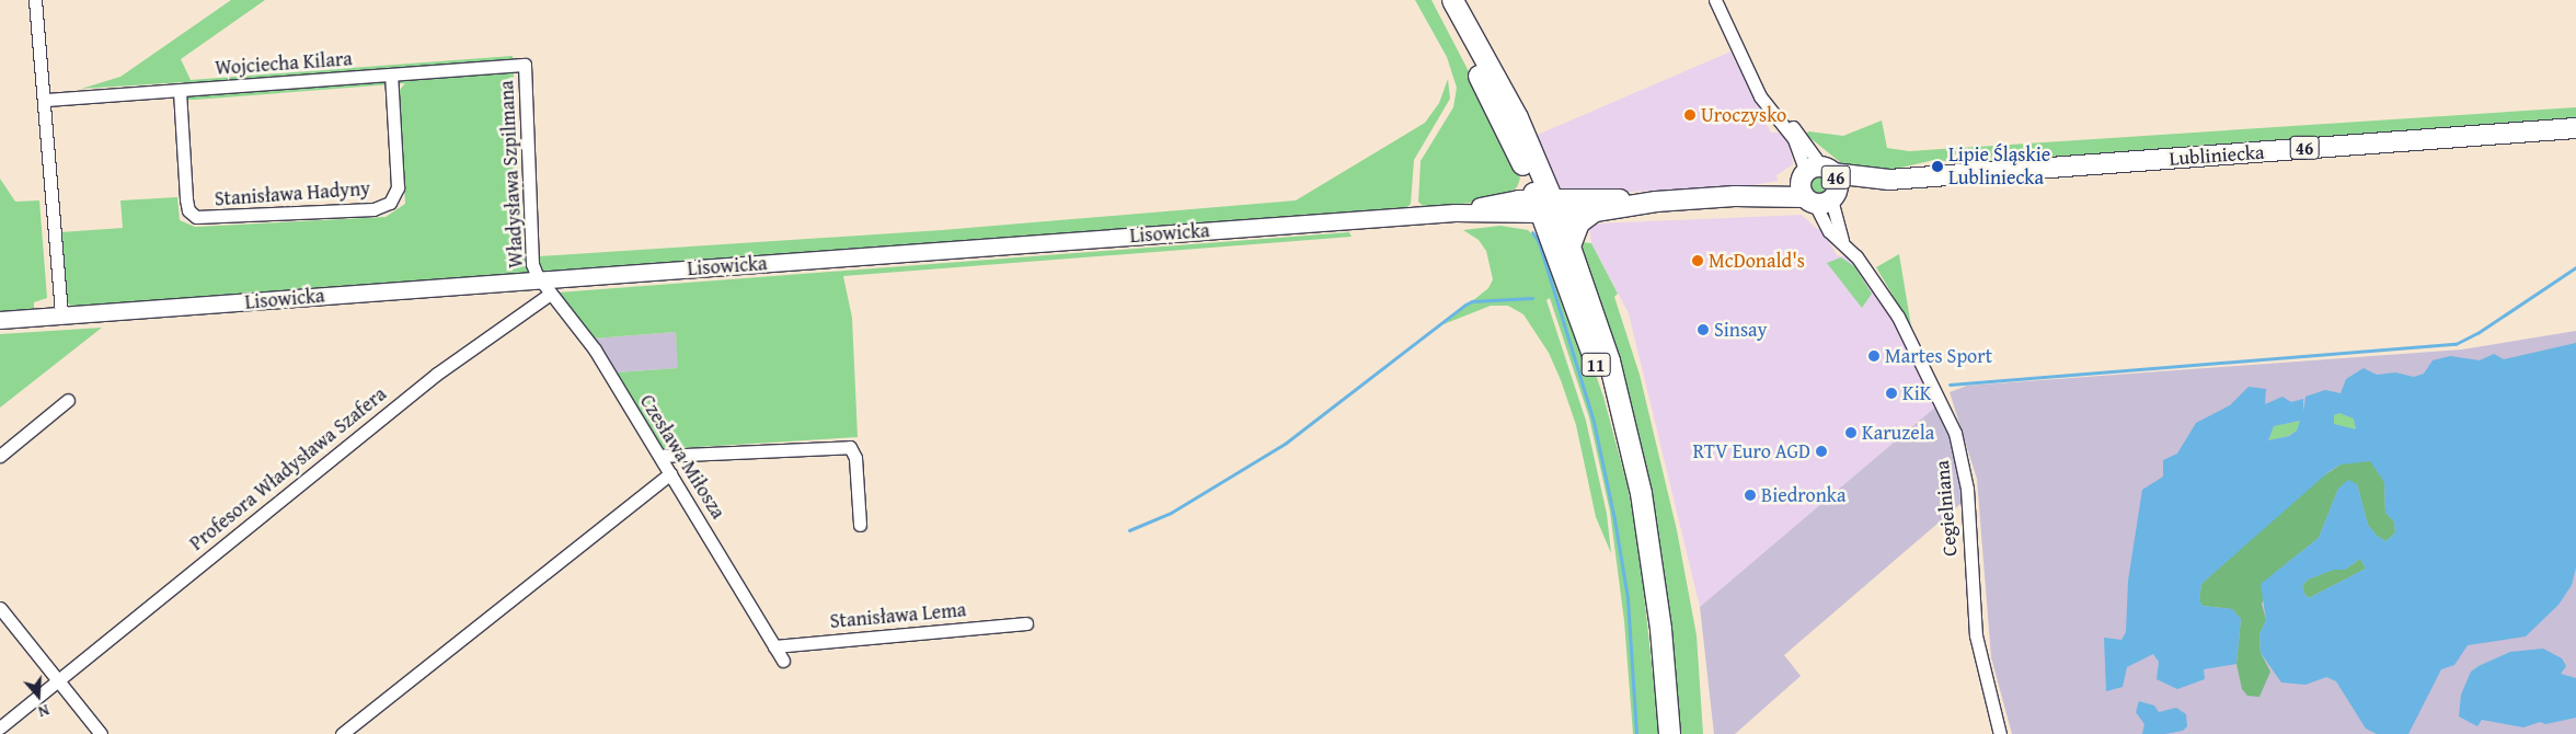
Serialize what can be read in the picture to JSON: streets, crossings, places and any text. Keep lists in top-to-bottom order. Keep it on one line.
{"streets":{"highway":["11"],"main road":["46","Lubliniecka","Lisowicka"],"street":["Wojciecha Kilara","Władysława Szpilmana","Stanisława Hadyny","Czesława Miłosza","Profesora Władysława Szafera","Cegielniana","Stanisława Lema"]},"crossings":[["Wojciecha Kilara","Władysława Szpilmana"],["Wojciecha Kilara","Stanisława Hadyny"],["Lubliniecka","Lisowicka"],["Lubliniecka","Cegielniana"],["Władysława Szpilmana","Lisowicka"],["Władysława Szpilmana","Czesława Miłosza"],["Lisowicka","11"],["Lisowicka","Czesława Miłosza"],["Lisowicka","Cegielniana"],["Czesława Miłosza","Profesora Władysława Szafera"],["Czesława Miłosza","Stanisława Lema"]],"places":["Uroczysko","Lipie Śląskie Lubliniecka","McDonald's","Sinsay","Martes Sport","KiK","Karuzela","RTV Euro AGD","Biedronka"],"north":"bottom"}
